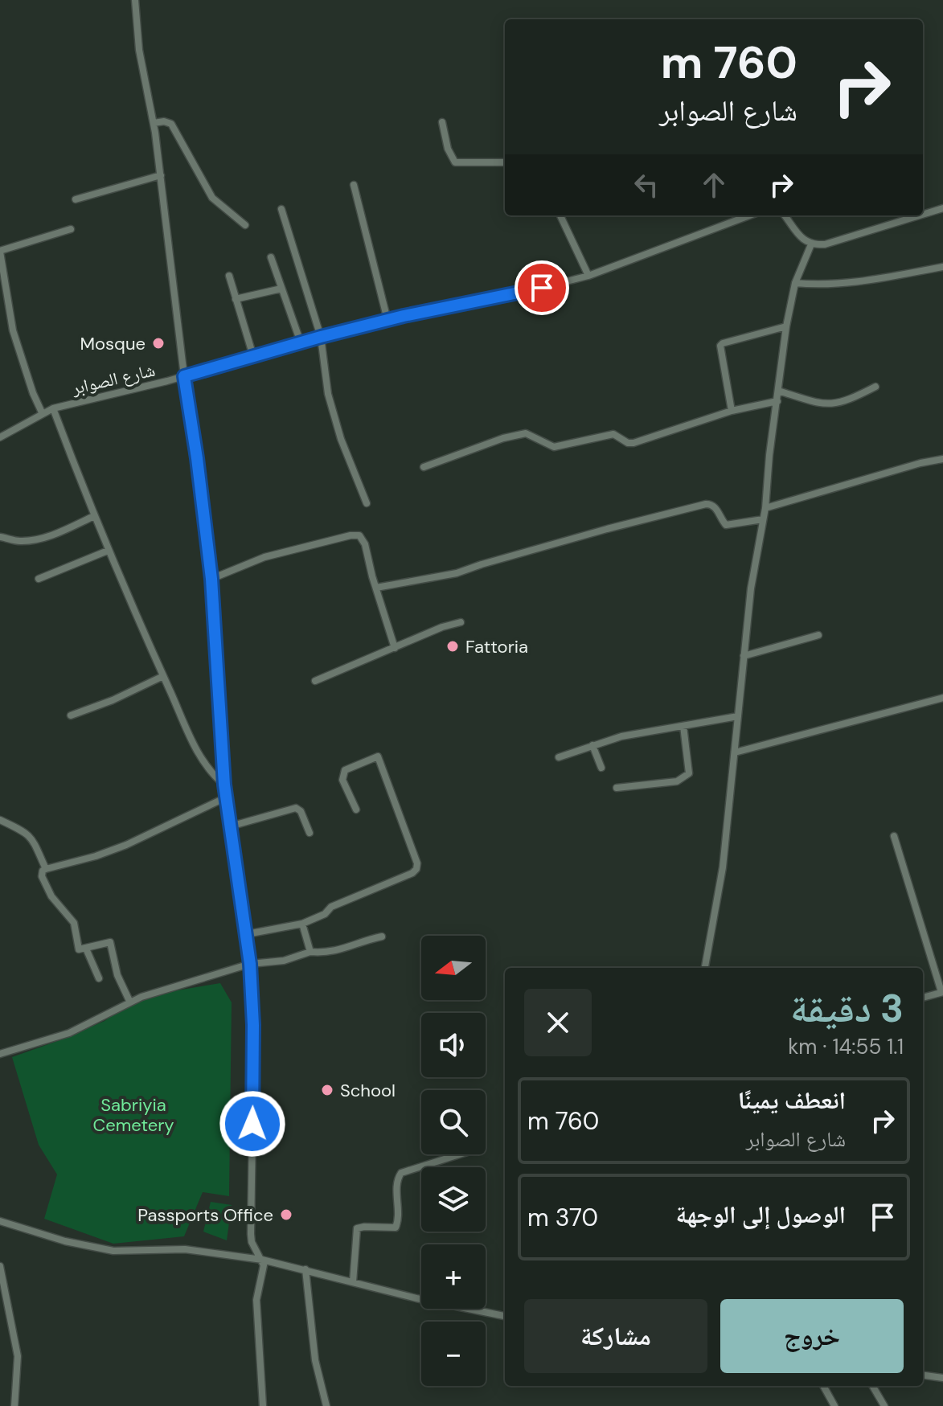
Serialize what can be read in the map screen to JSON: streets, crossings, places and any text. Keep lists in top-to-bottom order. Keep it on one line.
{"streets":{"street":["شارع الصوابر"]},"parks":["Sabriyia Cemetery"],"places":["Mosque","Fattoria","School","Passports Office"],"north":"left","page":{"turn":["760 m","شارع الصوابر"],"map_buttons":["+","−"],"heading":["3 دقيقة","1.1 km · 14:55"],"list":[{"name":"انعطف يمينًا","note":"شارع الصوابر","value":"760 m"},{"name":"الوصول إلى الوجهة","value":"370 m"}],"buttons":["خروج","مشاركة"]}}
